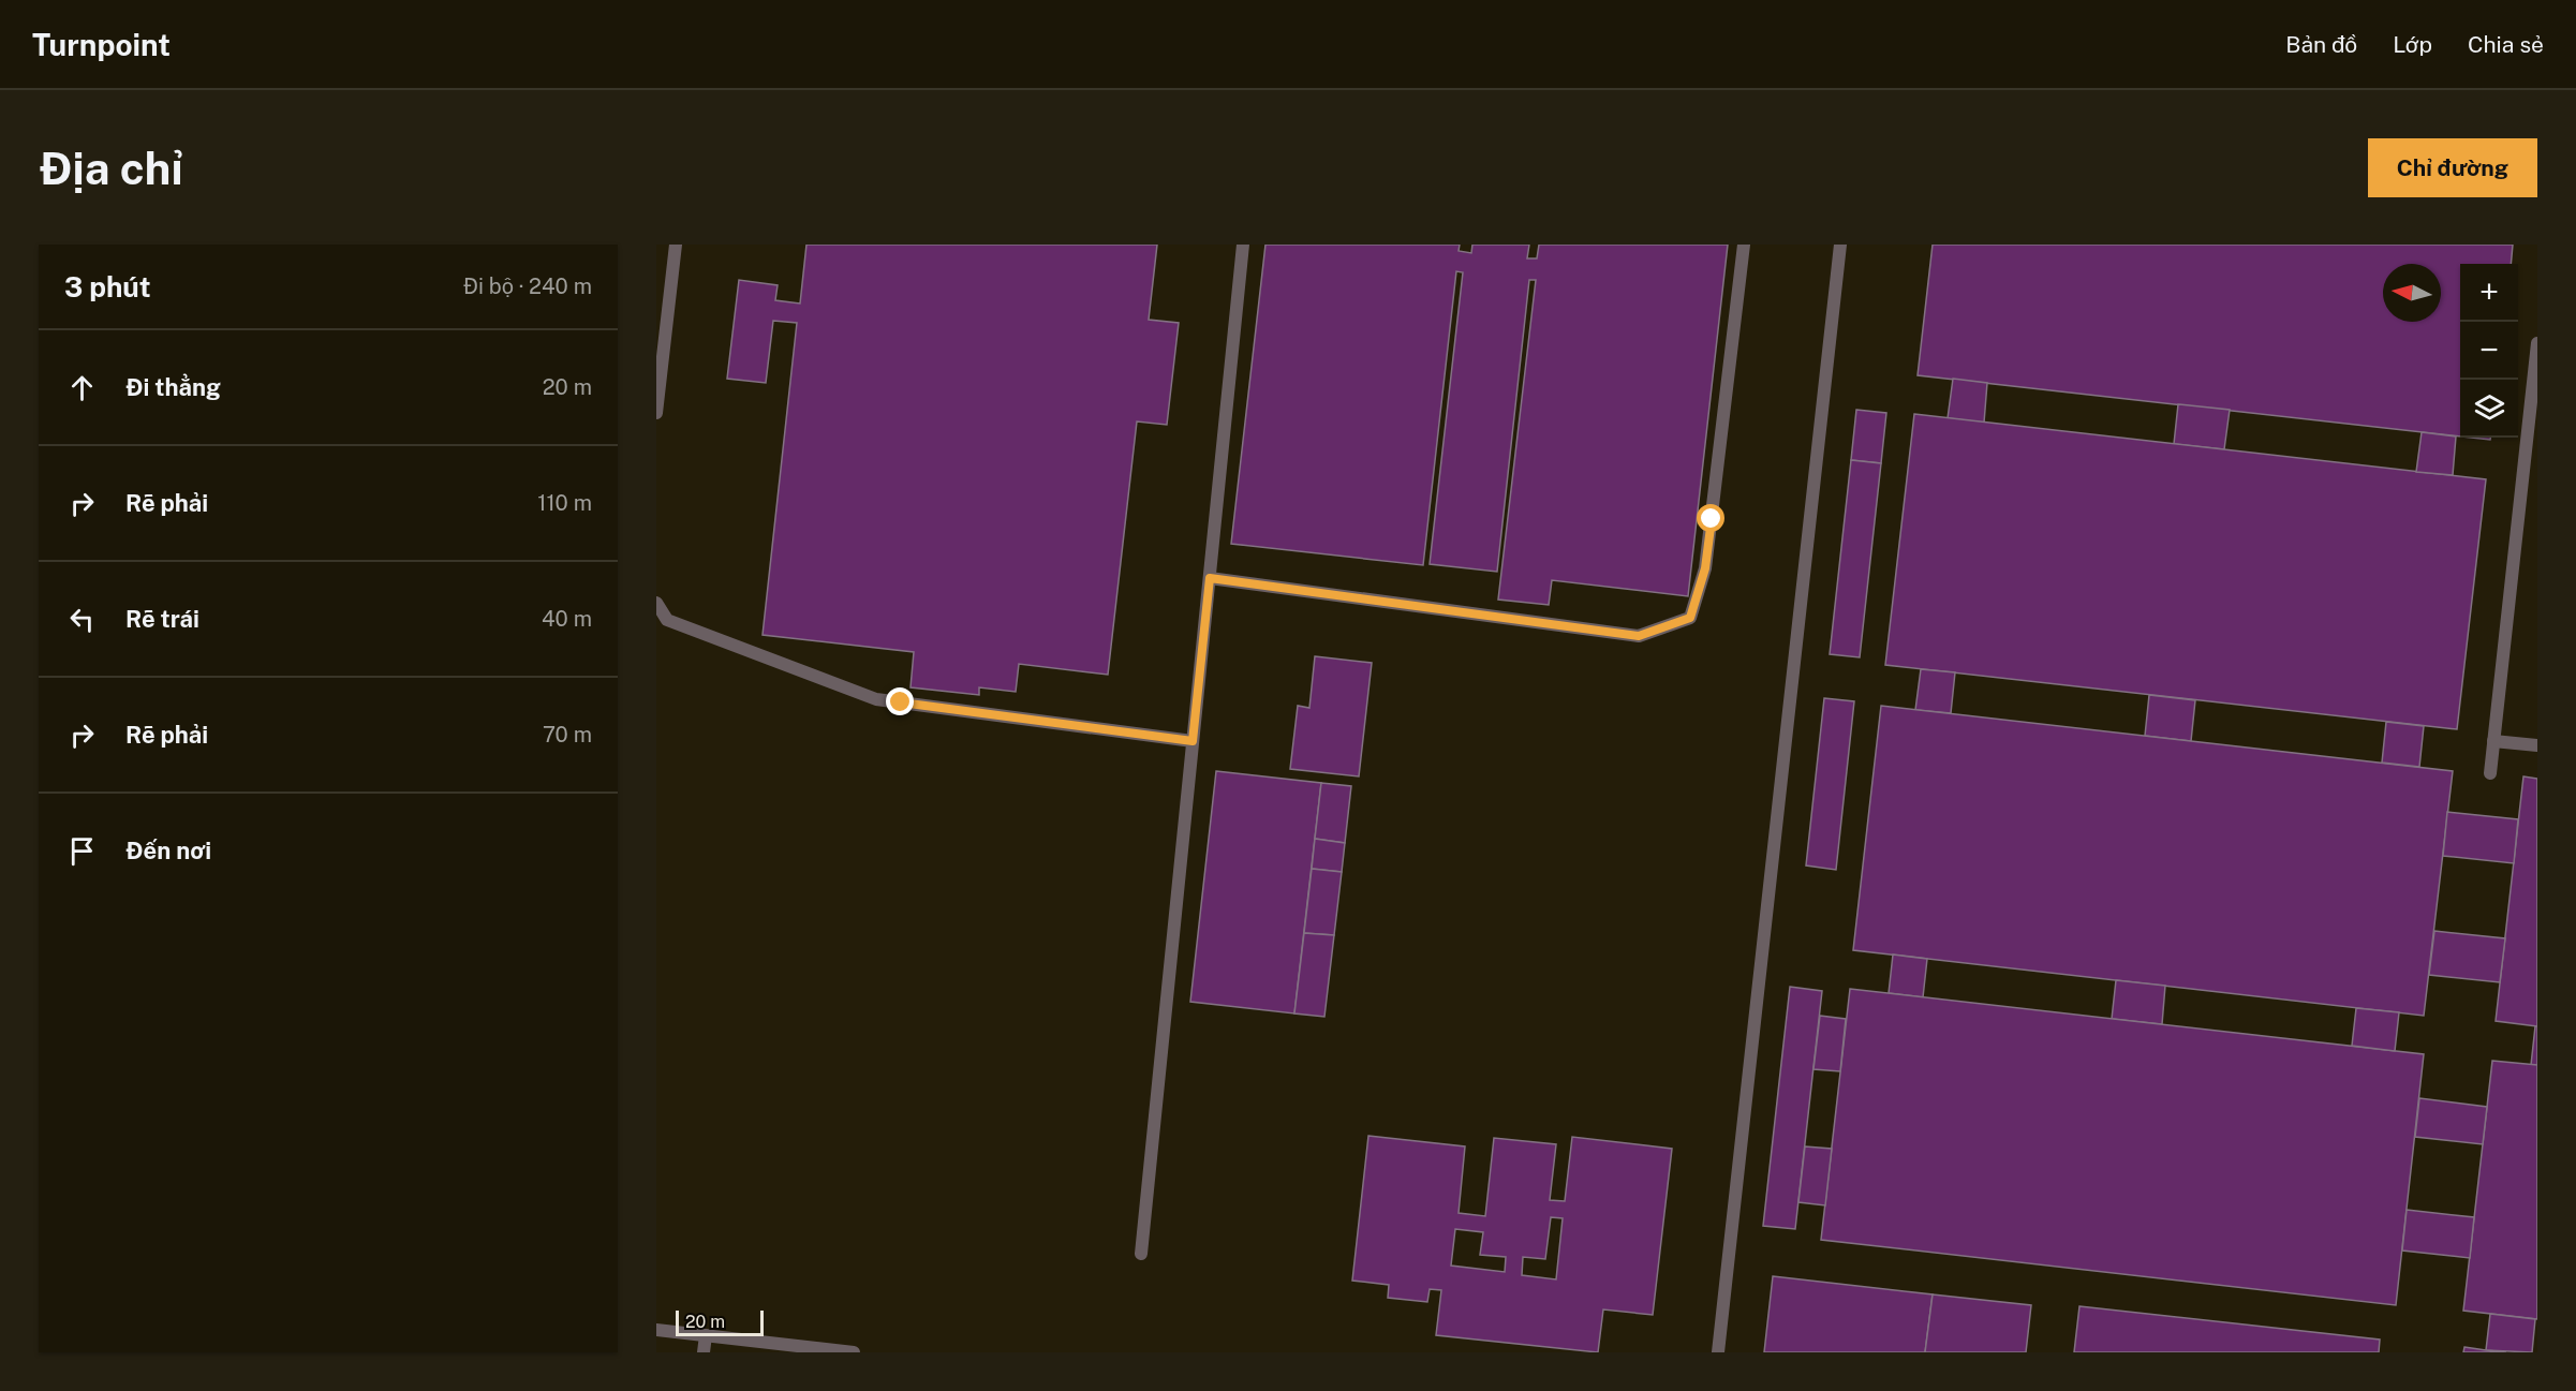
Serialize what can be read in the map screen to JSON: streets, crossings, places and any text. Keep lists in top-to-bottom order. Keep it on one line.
{"scale_bar":"20 m","north":"left","page":{"header":"Turnpoint","nav":["Bản đồ","Lớp","Chia sẻ"],"buttons":"Chỉ đường","title":"Địa chỉ","heading":["3 phút","Đi bộ · 240 m"],"map_buttons":["+","−"],"list":[["Đi thẳng","20 m"],["Rẽ phải","110 m"],["Rẽ trái","40 m"],["Rẽ phải","70 m"],"Đến nơi"],"scale":"20 m"}}
